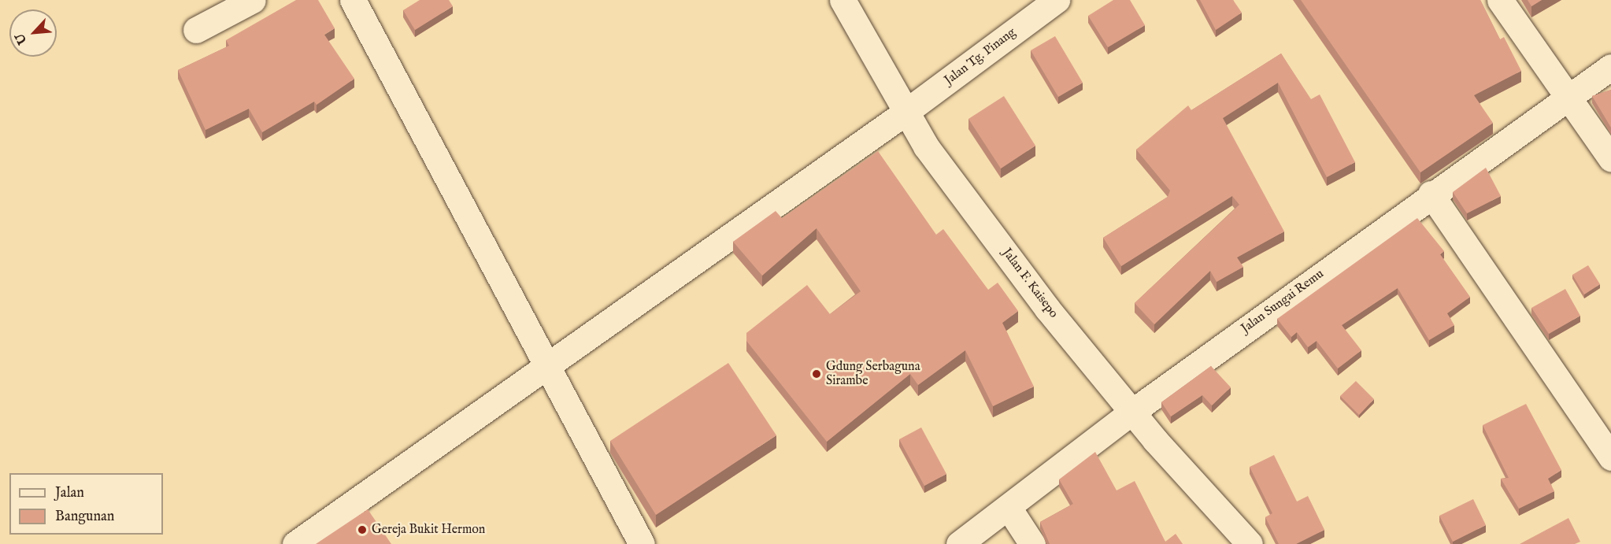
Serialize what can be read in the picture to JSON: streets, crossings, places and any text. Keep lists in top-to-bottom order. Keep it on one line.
{"streets":{"street":["Jalan Tg. Pinang","Jalan F. Kaisepo","Jalan Sungai Remu"]},"crossings":[["Jalan Tg. Pinang","Jalan F. Kaisepo"],["Jalan F. Kaisepo","Jalan Sungai Remu"]],"places":["Gdung Serbaguna Sirambe","Gereja Bukit Hermon"],"legend":["Jalan","Bangunan"],"north":"bottom left"}
